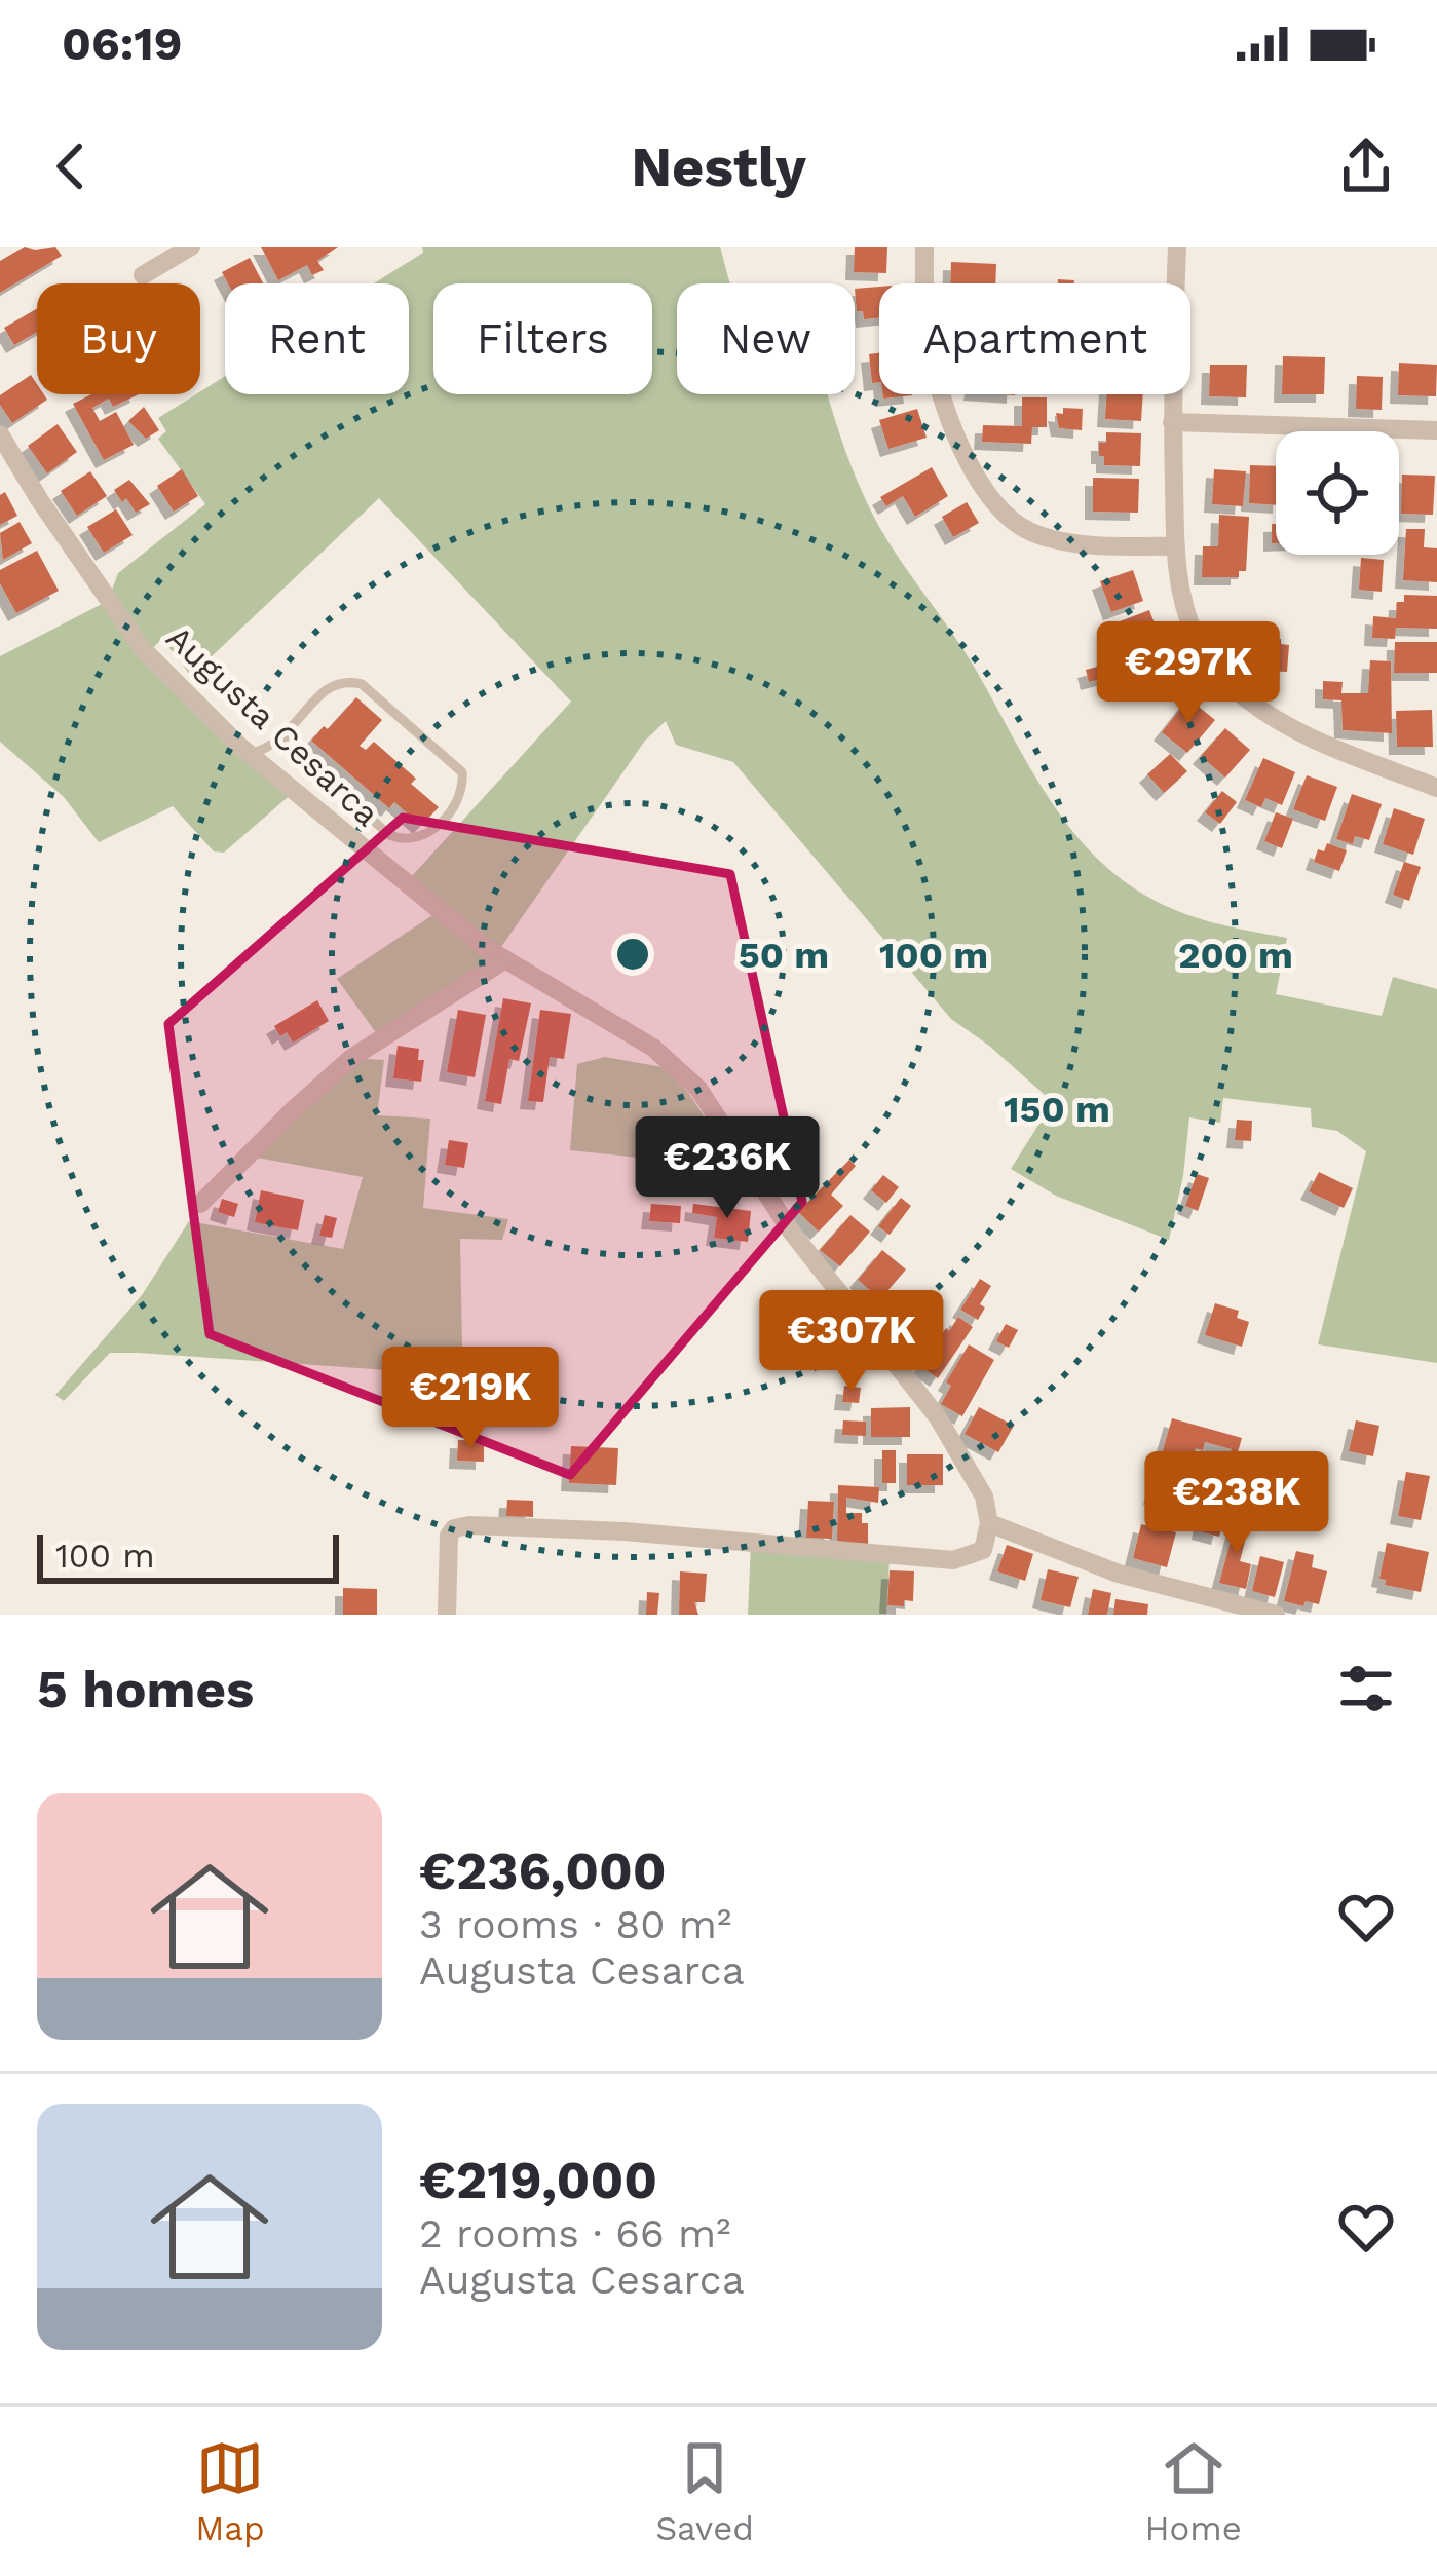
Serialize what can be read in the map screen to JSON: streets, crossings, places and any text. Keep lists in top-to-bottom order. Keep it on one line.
{"streets":{"street":["Augusta Cesarca"]},"scale_bar":"100 m","page":{"status":"06:19","header":"Nestly","chip":["Buy","Rent","Filters","New","Apartment"],"price":["€297K","€236K","€307K","€219K","€238K"],"scale":"100 m","heading":"5 homes","list":[{"name":"€236,000","note":"3 rooms · 80 m² · Augusta Cesarca"},{"name":"€219,000","note":"2 rooms · 66 m² · Augusta Cesarca"}],"tabs":["Map","Saved","Home"]},"rings":["50 m","100 m","200 m","150 m"]}
